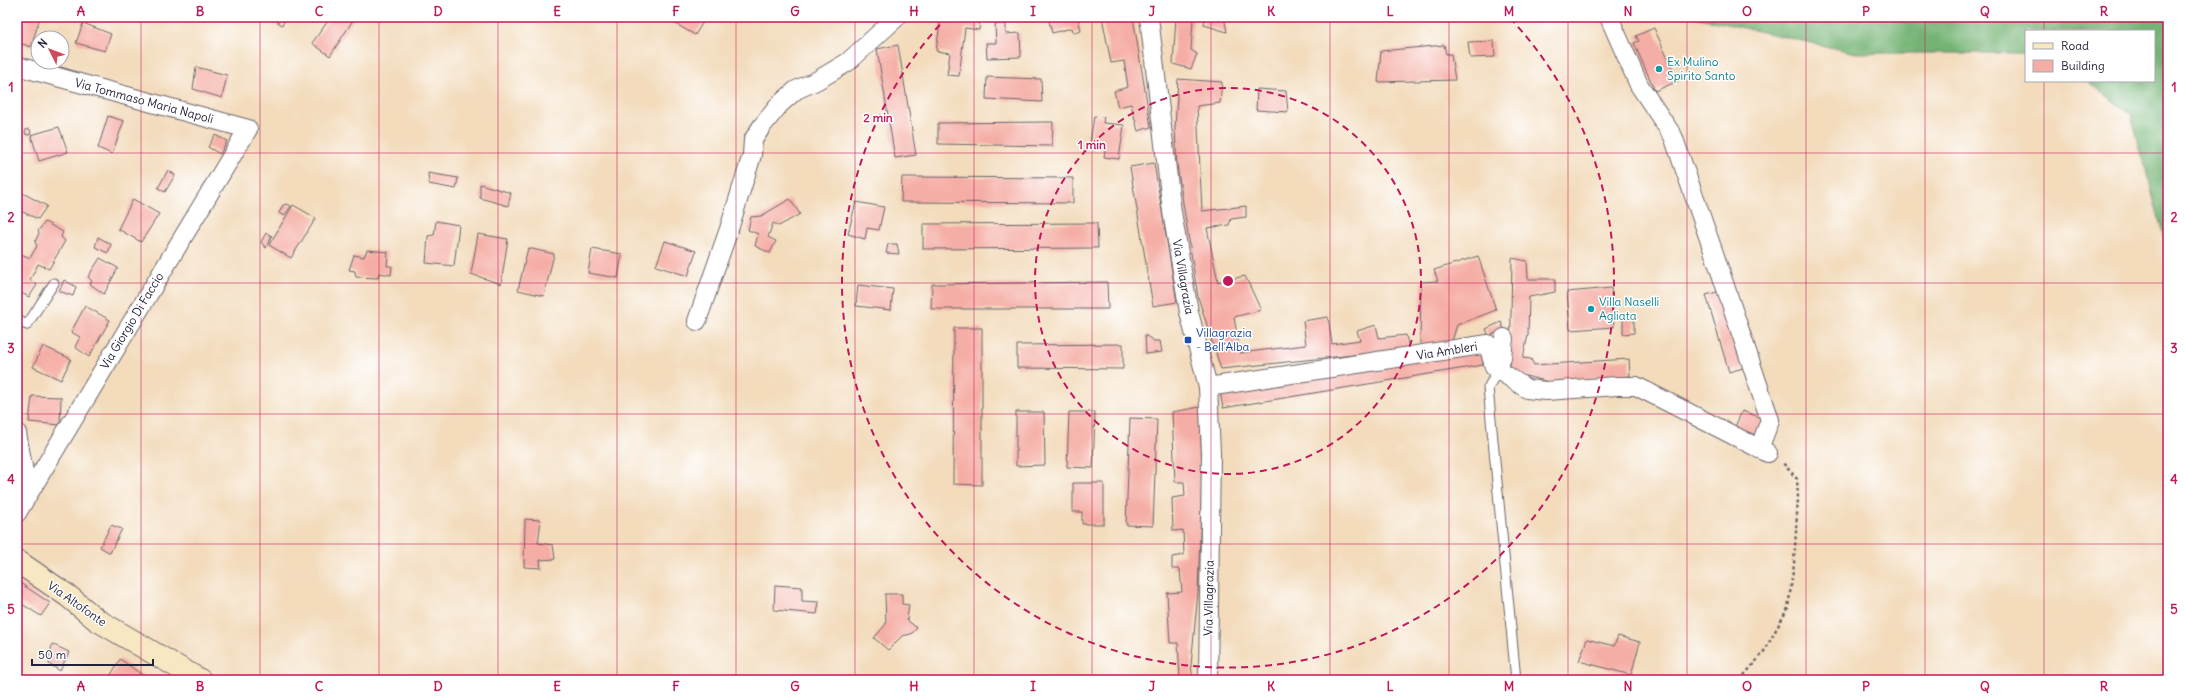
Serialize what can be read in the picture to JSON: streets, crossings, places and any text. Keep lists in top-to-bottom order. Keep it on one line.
{"streets":{"main road":["Via Altofonte"],"street":["Via Tommaso Maria Napoli","Via Villagrazia","Via Giorgio Di Faccio","Via Ambleri"]},"crossings":[["Via Tommaso Maria Napoli","Via Giorgio Di Faccio"],["Via Villagrazia","Via Ambleri"]],"places":{"other":["Ex Mulino Spirito Santo","Villa Naselli Agliata"],"transit":["Villagrazia - Bell'Alba"]},"legend":["Road","Building"],"scale_bar":"50 m","north":"top left","grid":{"columns":["A","B","C","D","E","F","G","H","I","J","K","L","M","N","O","P","Q","R"],"rows":["1","2","3","4","5"]},"rings":["2 min","1 min"]}
